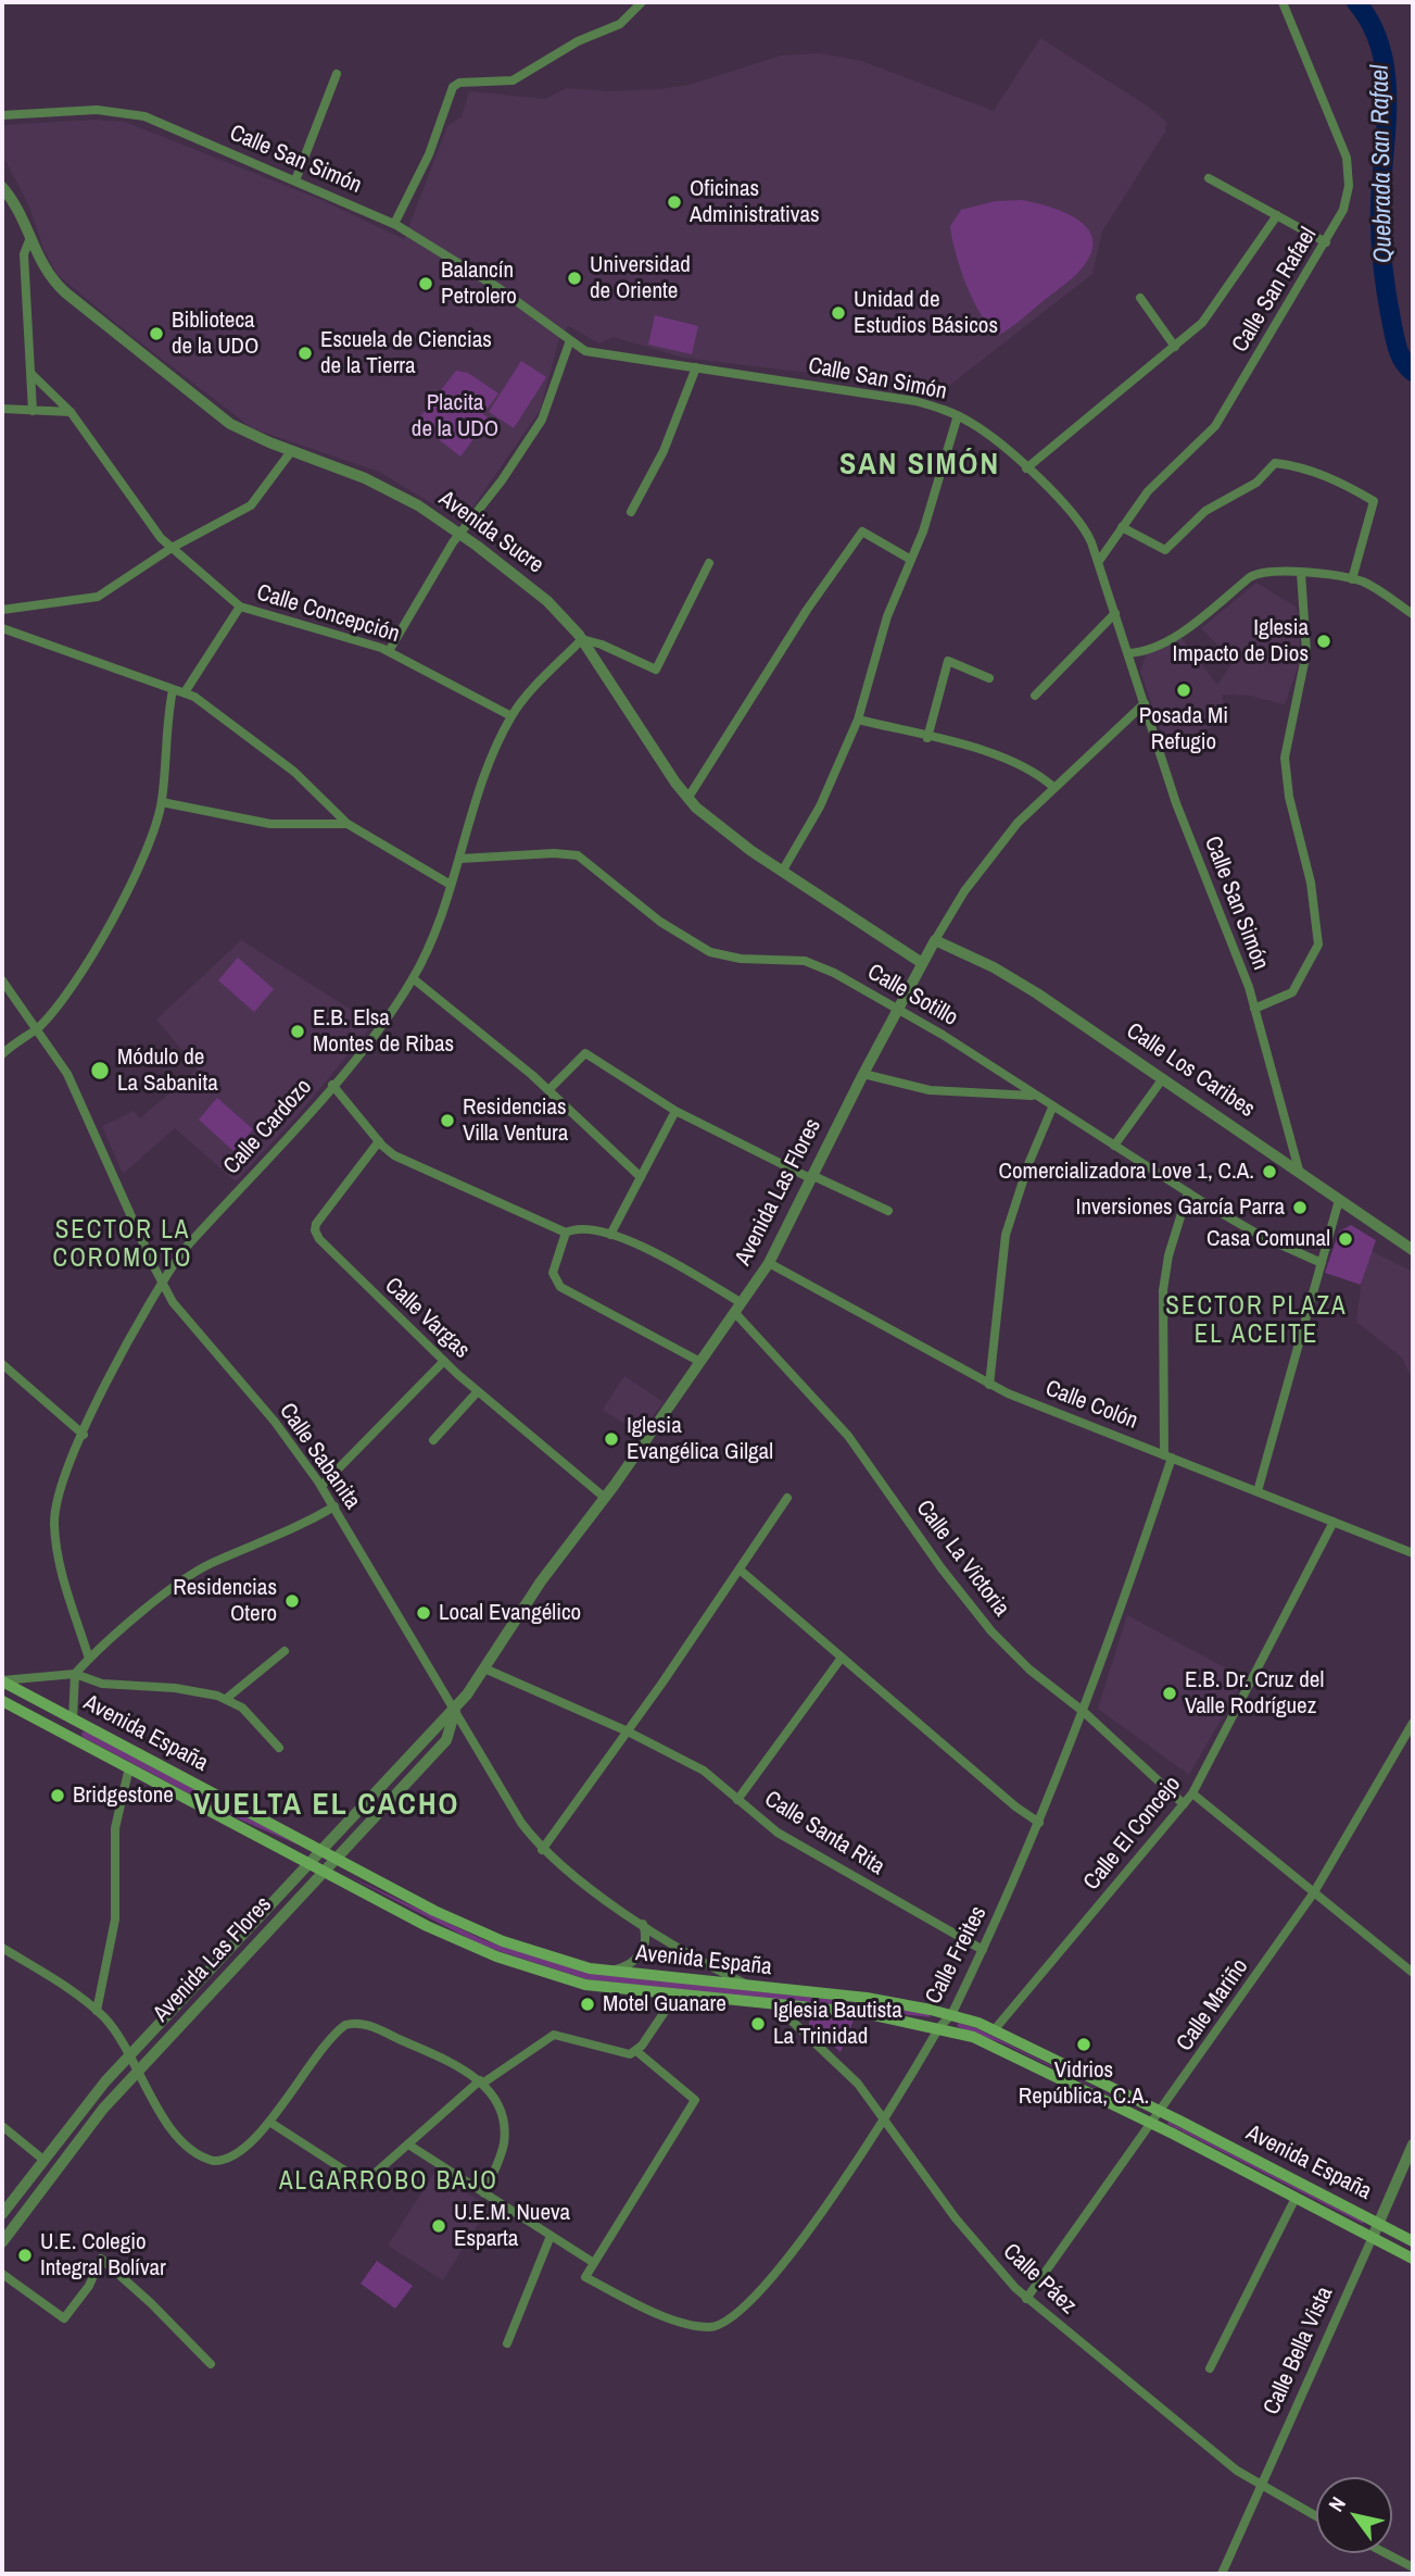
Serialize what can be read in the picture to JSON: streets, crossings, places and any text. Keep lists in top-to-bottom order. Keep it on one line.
{"streets":{"main road":["Avenida España"],"street":["Calle San Simón","Calle San Rafael","Avenida Sucre","Calle Concepción","Calle Sotillo","Calle Los Caribes","Calle Cardozo","Avenida Las Flores","Calle Vargas","Calle Colón","Calle Sabanita","Calle La Victoria","Calle Santa Rita","Calle El Concejo","Calle Freites","Calle Mariño","Calle Páez","Calle Bella Vista"]},"crossings":[["Calle San Simón","Calle San Rafael"],["Calle San Simón","Calle Los Caribes"],["Calle San Simón","Avenida Las Flores"],["Avenida Sucre","Calle Cardozo"],["Avenida Sucre","Avenida Las Flores"],["Calle Concepción","Calle Cardozo"],["Calle Sotillo","Calle Cardozo"],["Calle Sotillo","Avenida Las Flores"],["Calle Sotillo","Calle Freites"],["Calle Los Caribes","Avenida Las Flores"],["Calle Cardozo","Calle Sabanita"],["Avenida Las Flores","Calle Vargas"],["Avenida Las Flores","Calle Colón"],["Avenida Las Flores","Calle Sabanita"],["Avenida Las Flores","Calle La Victoria"],["Avenida Las Flores","Avenida España"],["Avenida Las Flores","Calle Santa Rita"],["Calle Colón","Calle El Concejo"],["Calle Colón","Calle Freites"],["Calle Sabanita","Avenida España"],["Calle La Victoria","Calle El Concejo"],["Calle La Victoria","Calle Freites"],["Avenida España","Calle El Concejo"],["Avenida España","Calle Freites"],["Avenida España","Calle Mariño"],["Avenida España","Calle Páez"],["Avenida España","Calle Bella Vista"],["Calle Santa Rita","Calle Freites"],["Calle Freites","Calle Páez"],["Calle Mariño","Calle Páez"],["Calle Páez","Calle Bella Vista"]],"districts":["SAN SIMÓN","SECTOR LA COROMOTO","SECTOR PLAZA EL ACEITE","VUELTA EL CACHO","ALGARROBO BAJO"],"water":["Quebrada San Rafael"],"parks":["Placita de la UDO"],"places":["Oficinas Administrativas","Universidad de Oriente","Balancín Petrolero","Unidad de Estudios Básicos","Biblioteca de la UDO","Escuela de Ciencias de la Tierra","Iglesia Impacto de Dios","Posada Mi Refugio","E.B. Elsa Montes de Ribas","Módulo de La Sabanita","Residencias Villa Ventura","Comercializadora Love 1, C.A.","Inversiones García Parra","Casa Comunal","Iglesia Evangélica Gilgal","Residencias Otero","Local Evangélico","E.B. Dr. Cruz del Valle Rodríguez","Bridgestone","Motel Guanare","Iglesia Bautista La Trinidad","Vidrios República, C.A.","U.E.M. Nueva Esparta","U.E. Colegio Integral Bolívar"],"north":"top left"}
